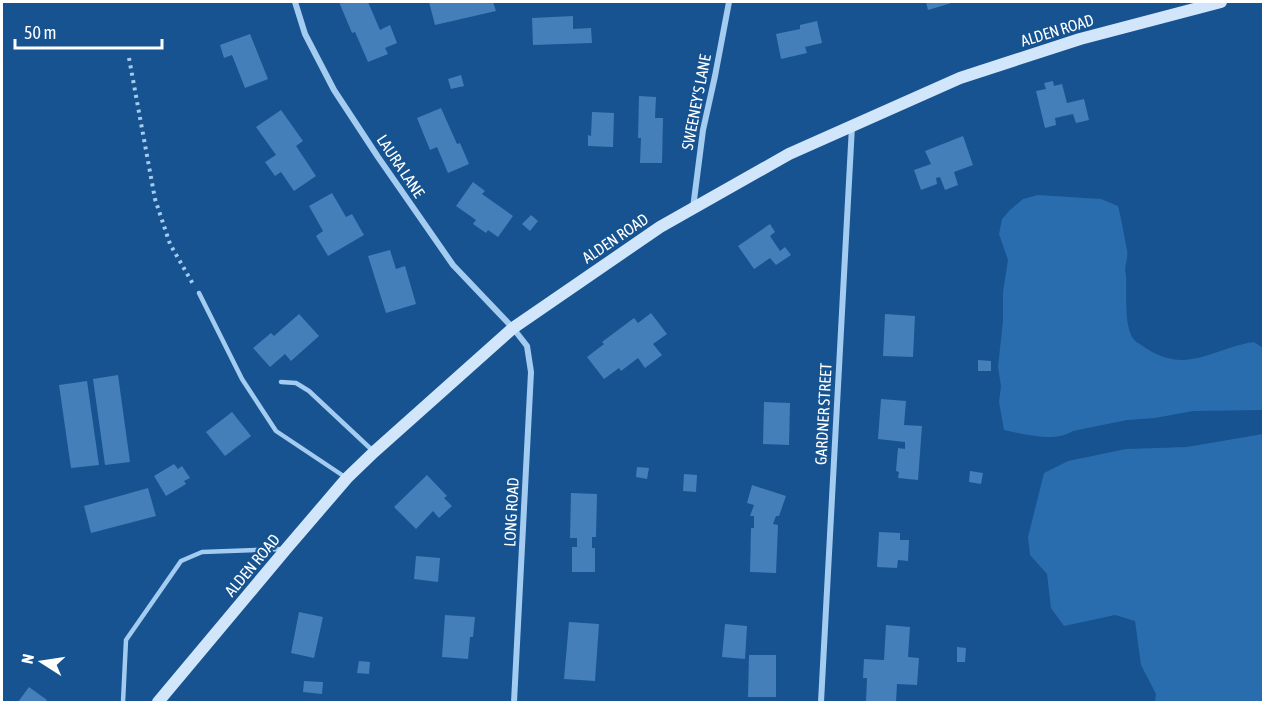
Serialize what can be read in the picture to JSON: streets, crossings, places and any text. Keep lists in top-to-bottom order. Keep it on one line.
{"streets":{"main road":["ALDEN ROAD"],"street":["SWEENEY'S LANE","LAURA LANE","GARDNER STREET","LONG ROAD"]},"crossings":[["ALDEN ROAD","SWEENEY'S LANE"],["ALDEN ROAD","LAURA LANE"],["ALDEN ROAD","GARDNER STREET"],["ALDEN ROAD","LONG ROAD"],["LAURA LANE","LONG ROAD"]],"scale_bar":"50 m","north":"left"}
